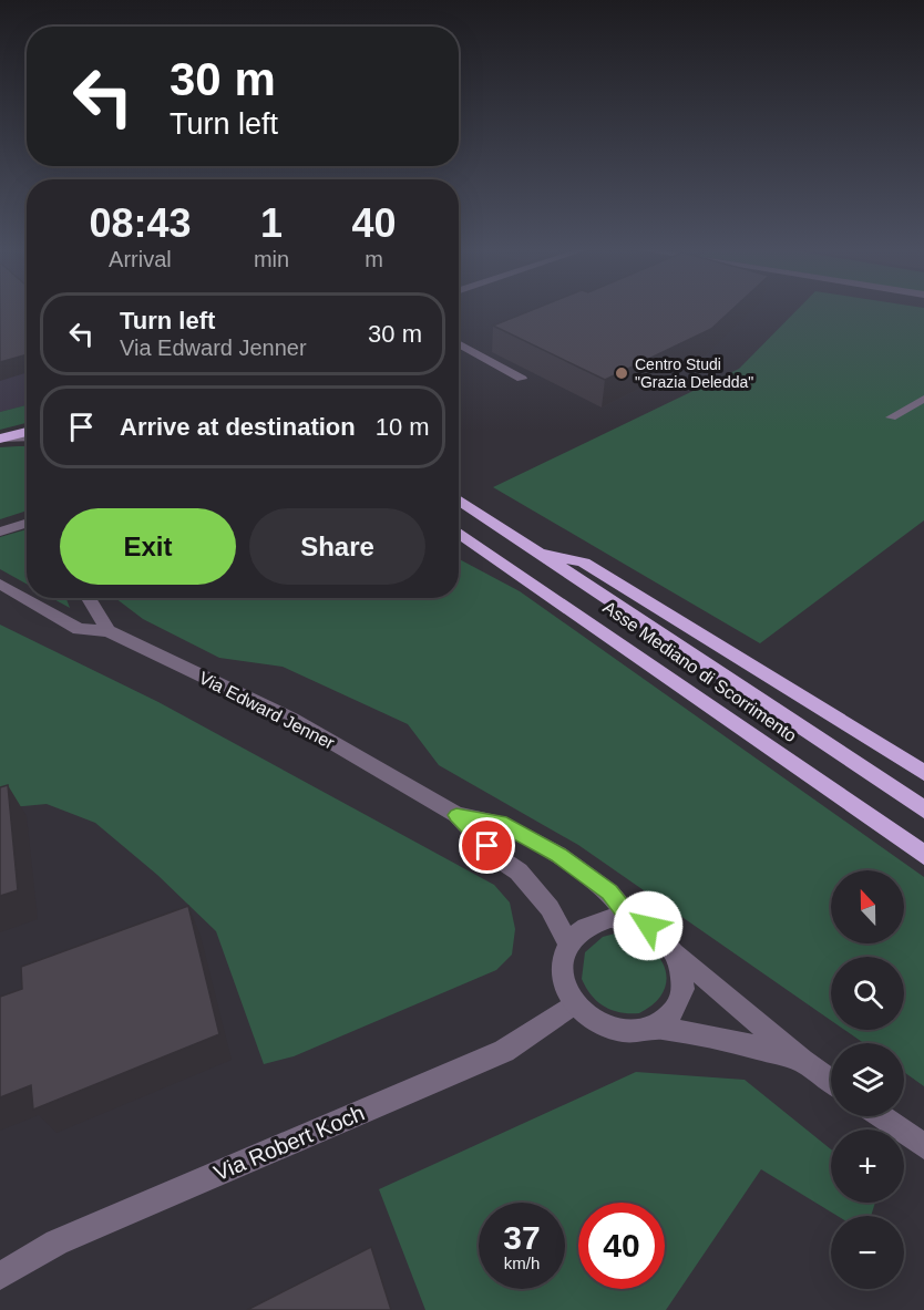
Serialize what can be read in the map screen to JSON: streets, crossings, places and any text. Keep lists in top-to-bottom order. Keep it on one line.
{"streets":{"highway":["Asse Mediano di Scorrimento"],"street":["Via Edward Jenner","Via Robert Koch"]},"crossings":[["Via Edward Jenner","Via Robert Koch"]],"places":["Centro Studi \"Grazia Deledda\""],"north":"top","page":{"turn":["30 m","Turn left"],"eta":["08:43","Arrival","1","min","40","m"],"list":[{"name":"Turn left","note":"Via Edward Jenner","value":"30 m"},{"name":"Arrive at destination","value":"10 m"}],"buttons":["Exit","Share"],"map_buttons":["+","−"],"speed":"37 km/h","limit":"40"}}
